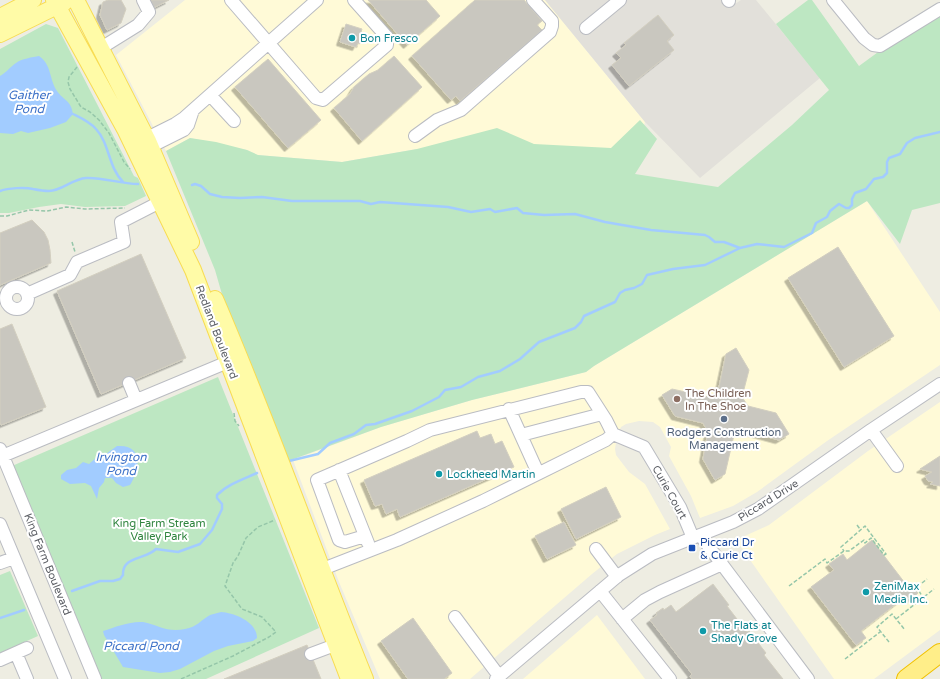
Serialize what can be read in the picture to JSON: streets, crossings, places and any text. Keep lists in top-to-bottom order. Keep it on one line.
{"streets":{"main road":["Redland Boulevard"],"street":["Curie Court","Piccard Drive","King Farm Boulevard"]},"crossings":[["Curie Court","Piccard Drive"]],"water":["Gaither Pond","Irvington Pond","Piccard Pond"],"parks":["King Farm Stream Valley Park"],"places":{"other":["Bon Fresco","The Children In The Shoe","Rodgers Construction Management","Lockheed Martin","ZeniMax Media Inc.","The Flats at Shady Grove"],"transit":["Piccard Dr & Curie Ct"]}}
